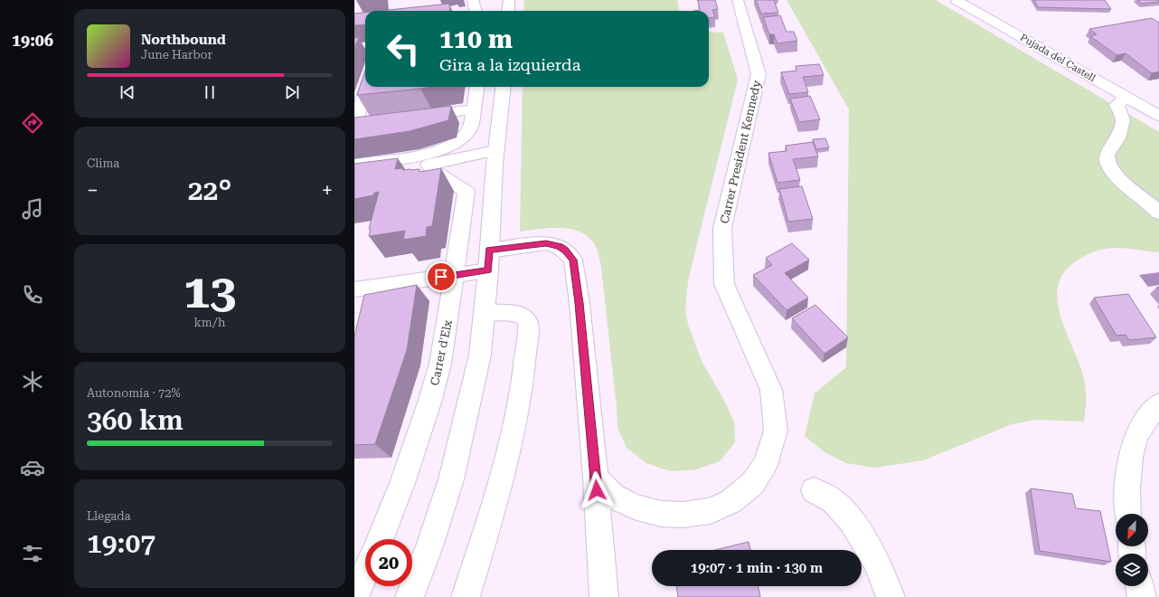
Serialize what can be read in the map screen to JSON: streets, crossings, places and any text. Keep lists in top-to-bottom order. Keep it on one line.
{"streets":{"street":["Pujada del Castell","Carrer President Kennedy","Carrer d'Elx"]},"north":"bottom left","page":{"tabs":"19:06","turn":["110 m","Gira a la izquierda"],"song":["Northbound","June Harbor"],"tile":["Clima",["13","km/h"],["Autonomía · 72%","360 km"],["Llegada","19:07"]],"heat":["−","22°","+"],"limit":"20","trip":"19:07 · 1 min · 130 m"}}
